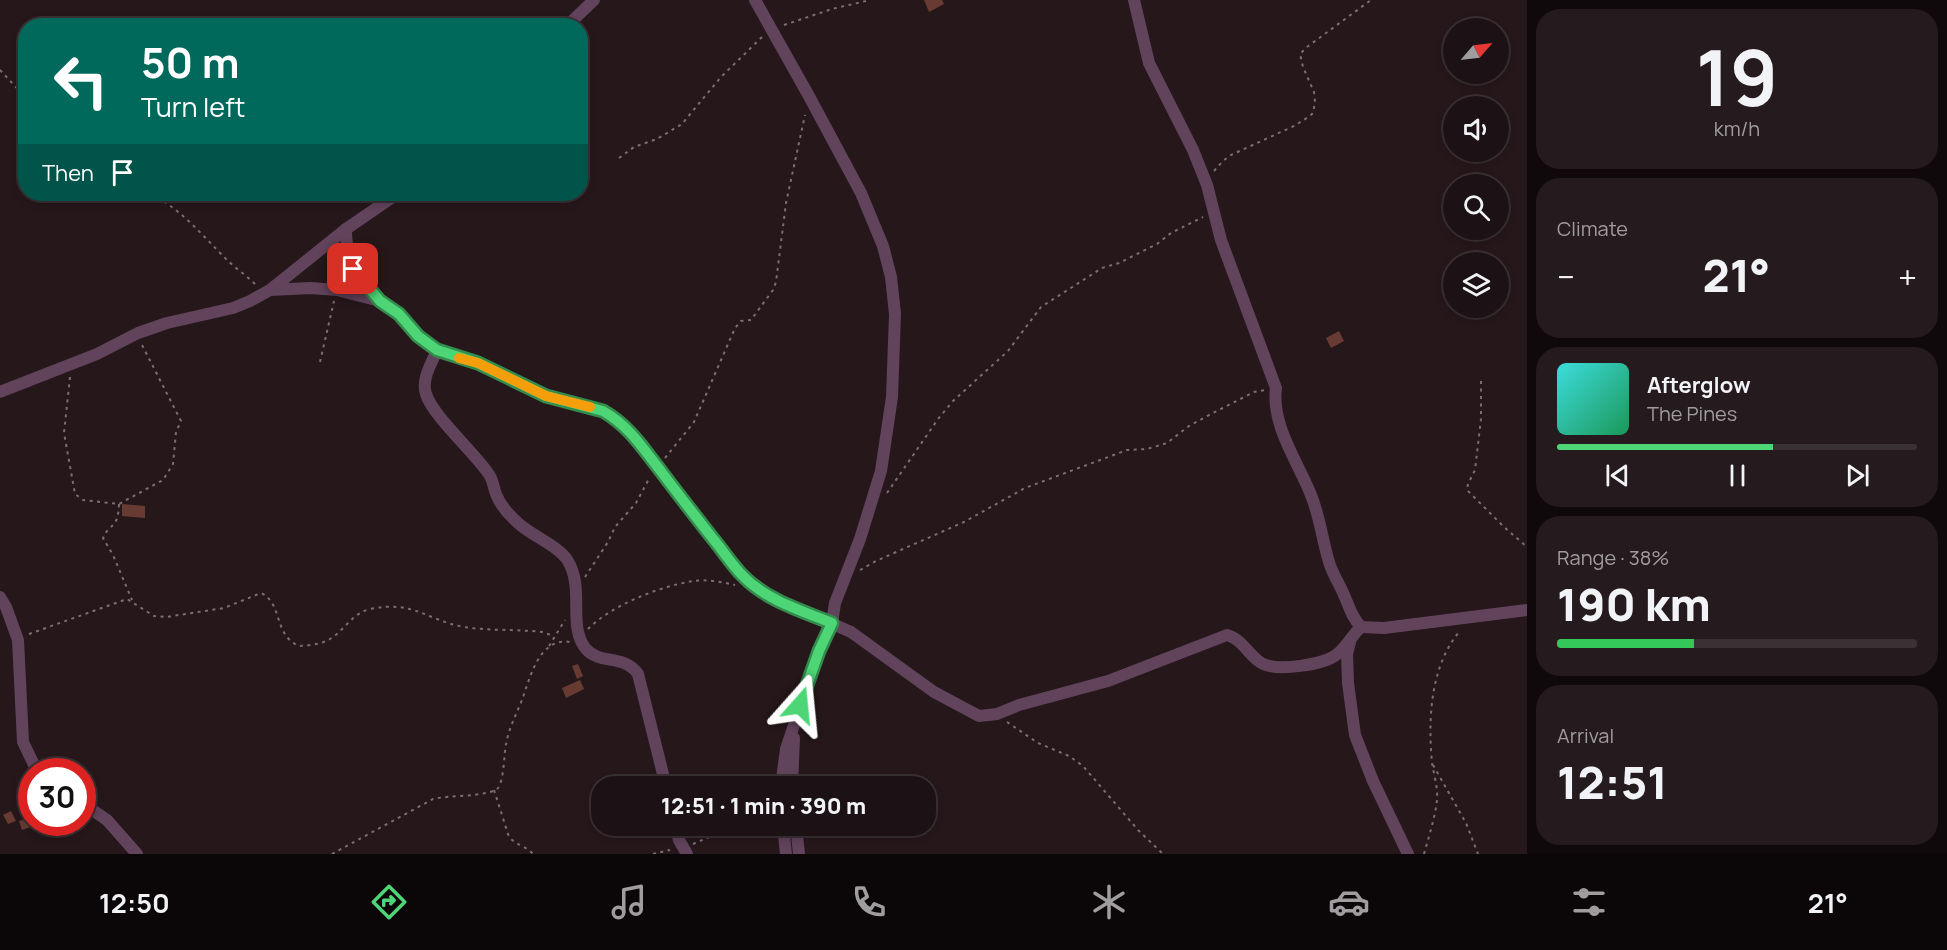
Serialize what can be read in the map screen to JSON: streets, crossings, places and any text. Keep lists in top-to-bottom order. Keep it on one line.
{"north":"top right","page":{"tile":[["19","km/h"],"Climate",["Range · 38%","190 km"],["Arrival","12:51"]],"turn":["50 m","Turn left"],"then":"Then","heat":["−","21°","+"],"song":["Afterglow","The Pines"],"limit":"30","trip":"12:51 · 1 min · 390 m","tabs":["12:50","21°"]}}
